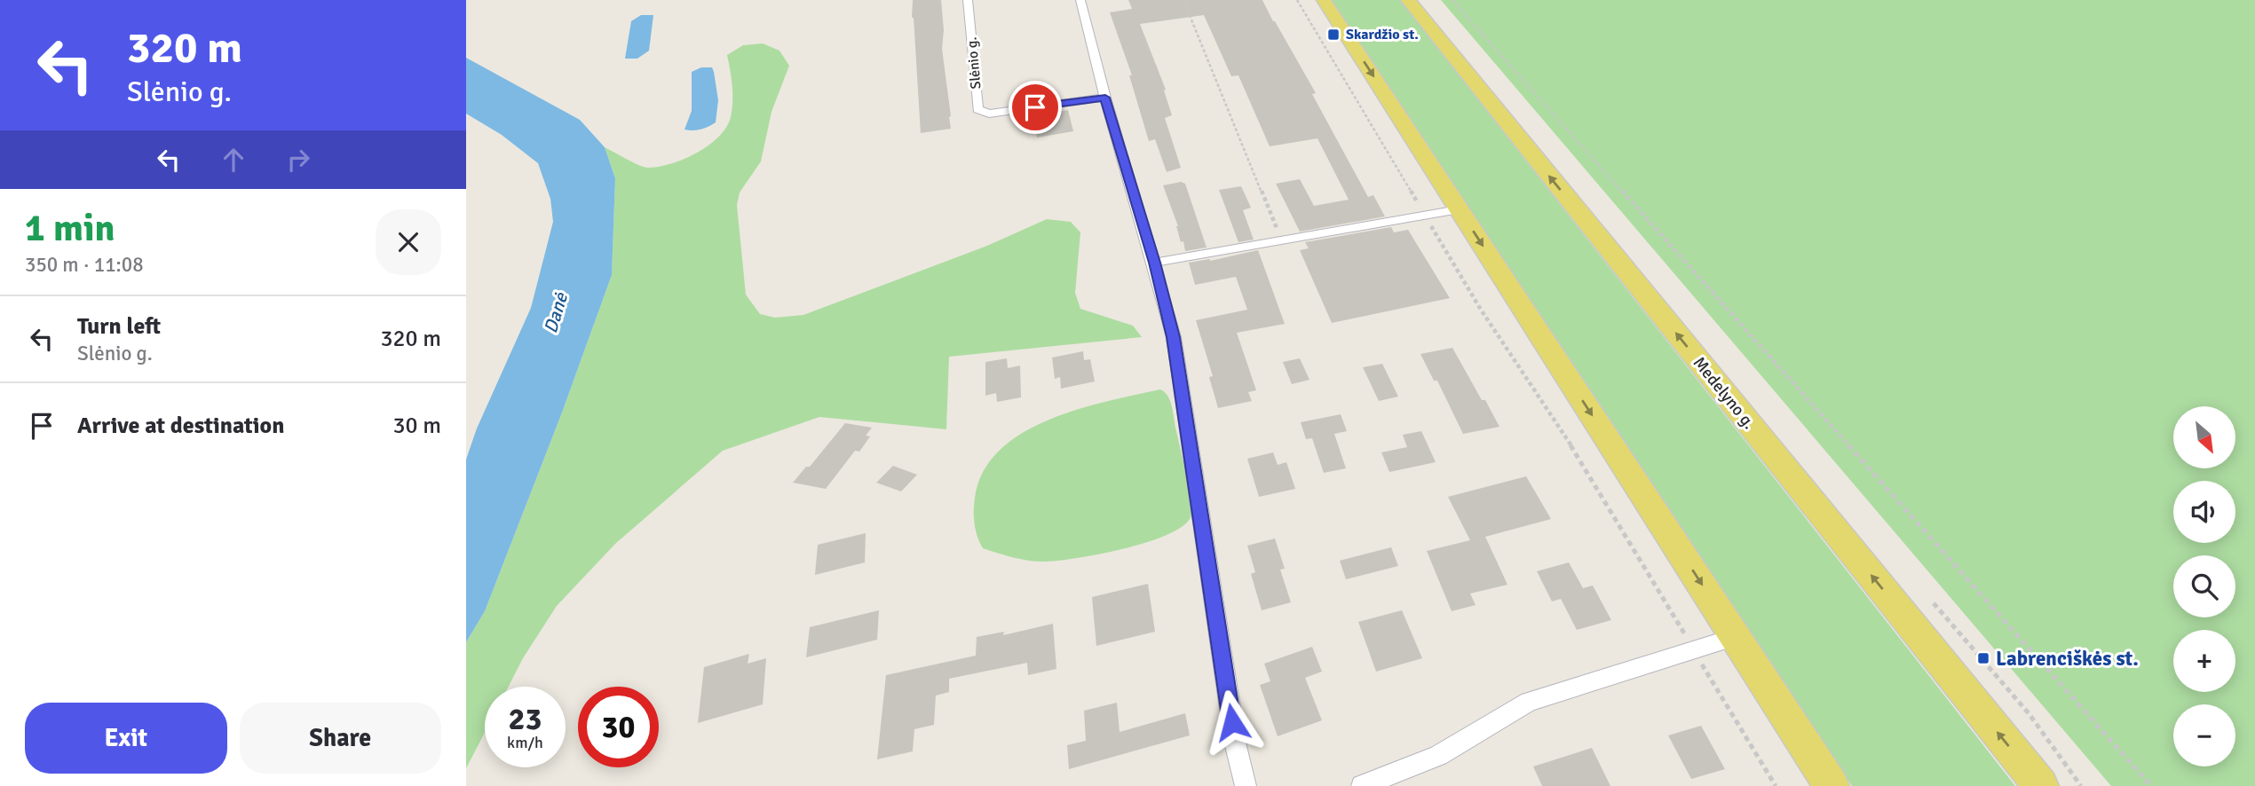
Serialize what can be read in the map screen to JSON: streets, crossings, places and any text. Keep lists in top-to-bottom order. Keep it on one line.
{"streets":{"main road":["Medelyno g."],"street":["Slėnio g."]},"water":["Danė"],"places":{"transit":["Skardžio st.","Labrenciškės st."]},"north":"bottom right","page":{"turn":["320 m","Slėnio g."],"heading":["1 min","350 m · 11:08"],"list":[{"name":"Turn left","note":"Slėnio g.","value":"320 m"},{"name":"Arrive at destination","value":"30 m"}],"map_buttons":["+","−"],"speed":"23 km/h","limit":"30","buttons":["Exit","Share"]}}
